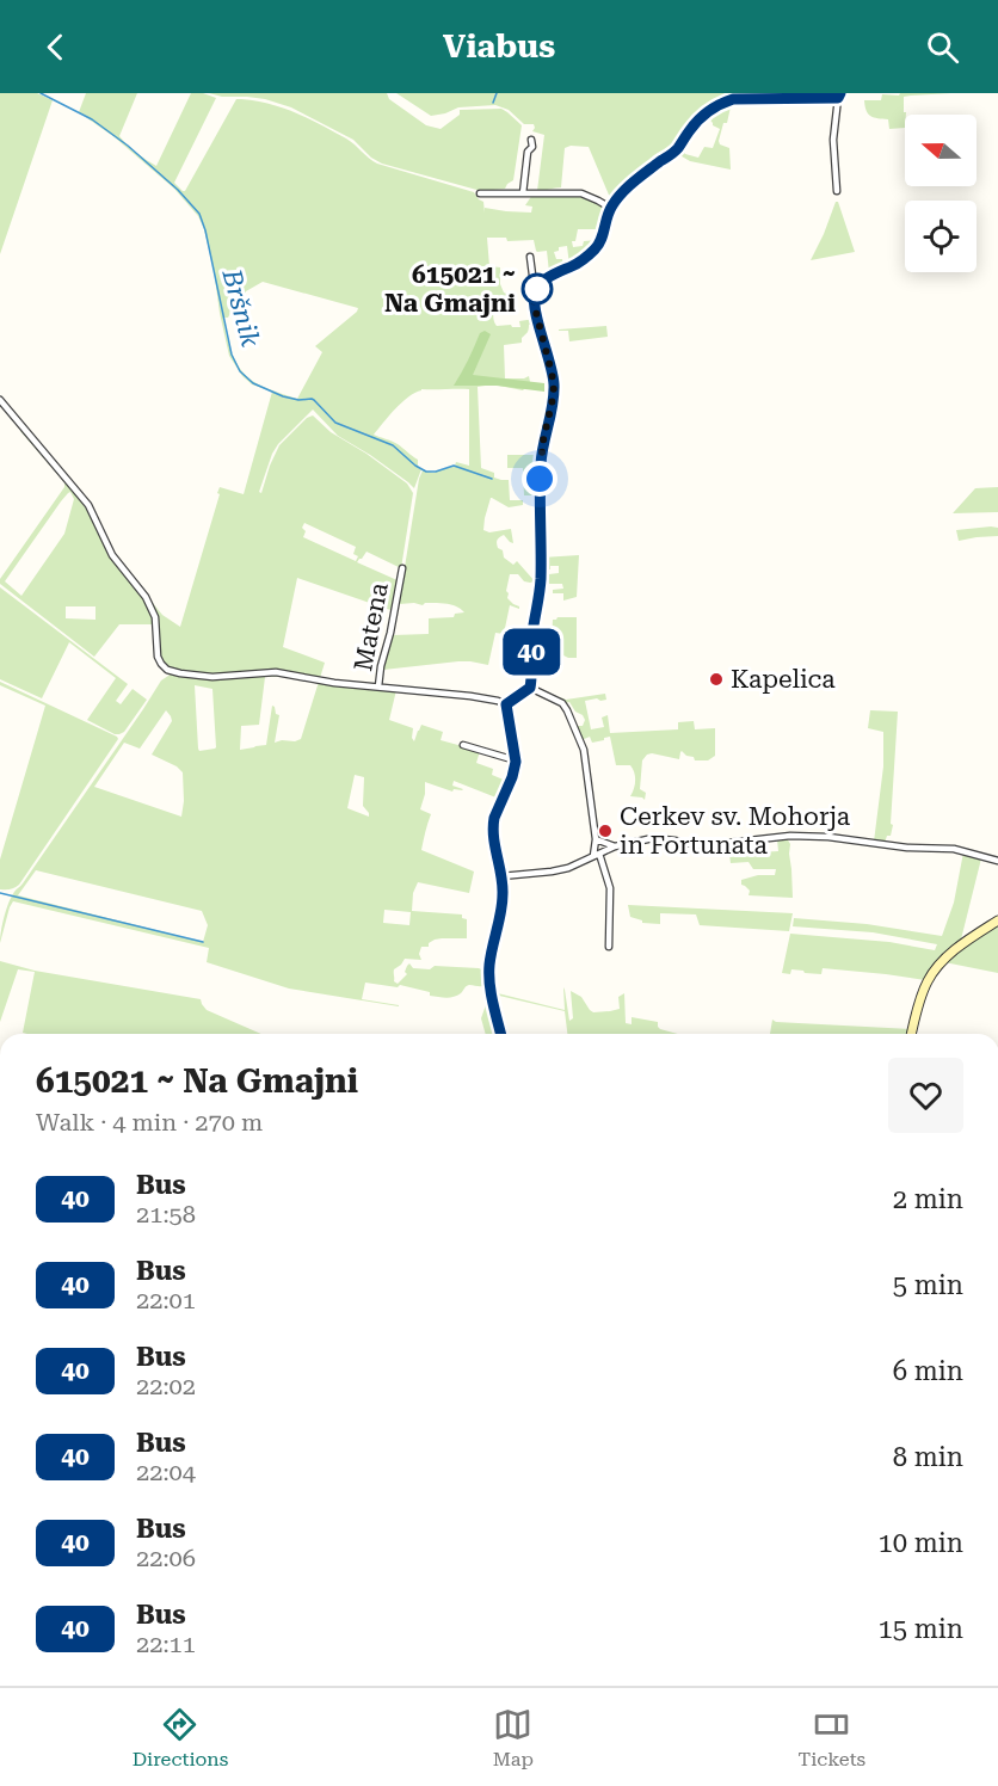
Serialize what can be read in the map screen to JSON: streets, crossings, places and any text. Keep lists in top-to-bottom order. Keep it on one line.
{"streets":{"street":["Matena"]},"water":["Bršnik"],"places":["615021 ~ Na Gmajni","Kapelica","Cerkev sv. Mohorja in Fortunata"],"lines":["bus line 40"],"north":"left","page":{"header":"Viabus","on_map":"40","heading":["615021 ~ Na Gmajni","Walk · 4 min · 270 m"],"list":[{"mark":"40","name":"Bus","note":"21:58","value":"2 min"},{"mark":"40","name":"Bus","note":"22:01","value":"5 min"},{"mark":"40","name":"Bus","note":"22:02","value":"6 min"},{"mark":"40","name":"Bus","note":"22:04","value":"8 min"},{"mark":"40","name":"Bus","note":"22:06","value":"10 min"},{"mark":"40","name":"Bus","note":"22:11","value":"15 min"}],"tabs":["Directions","Map","Tickets"]}}
